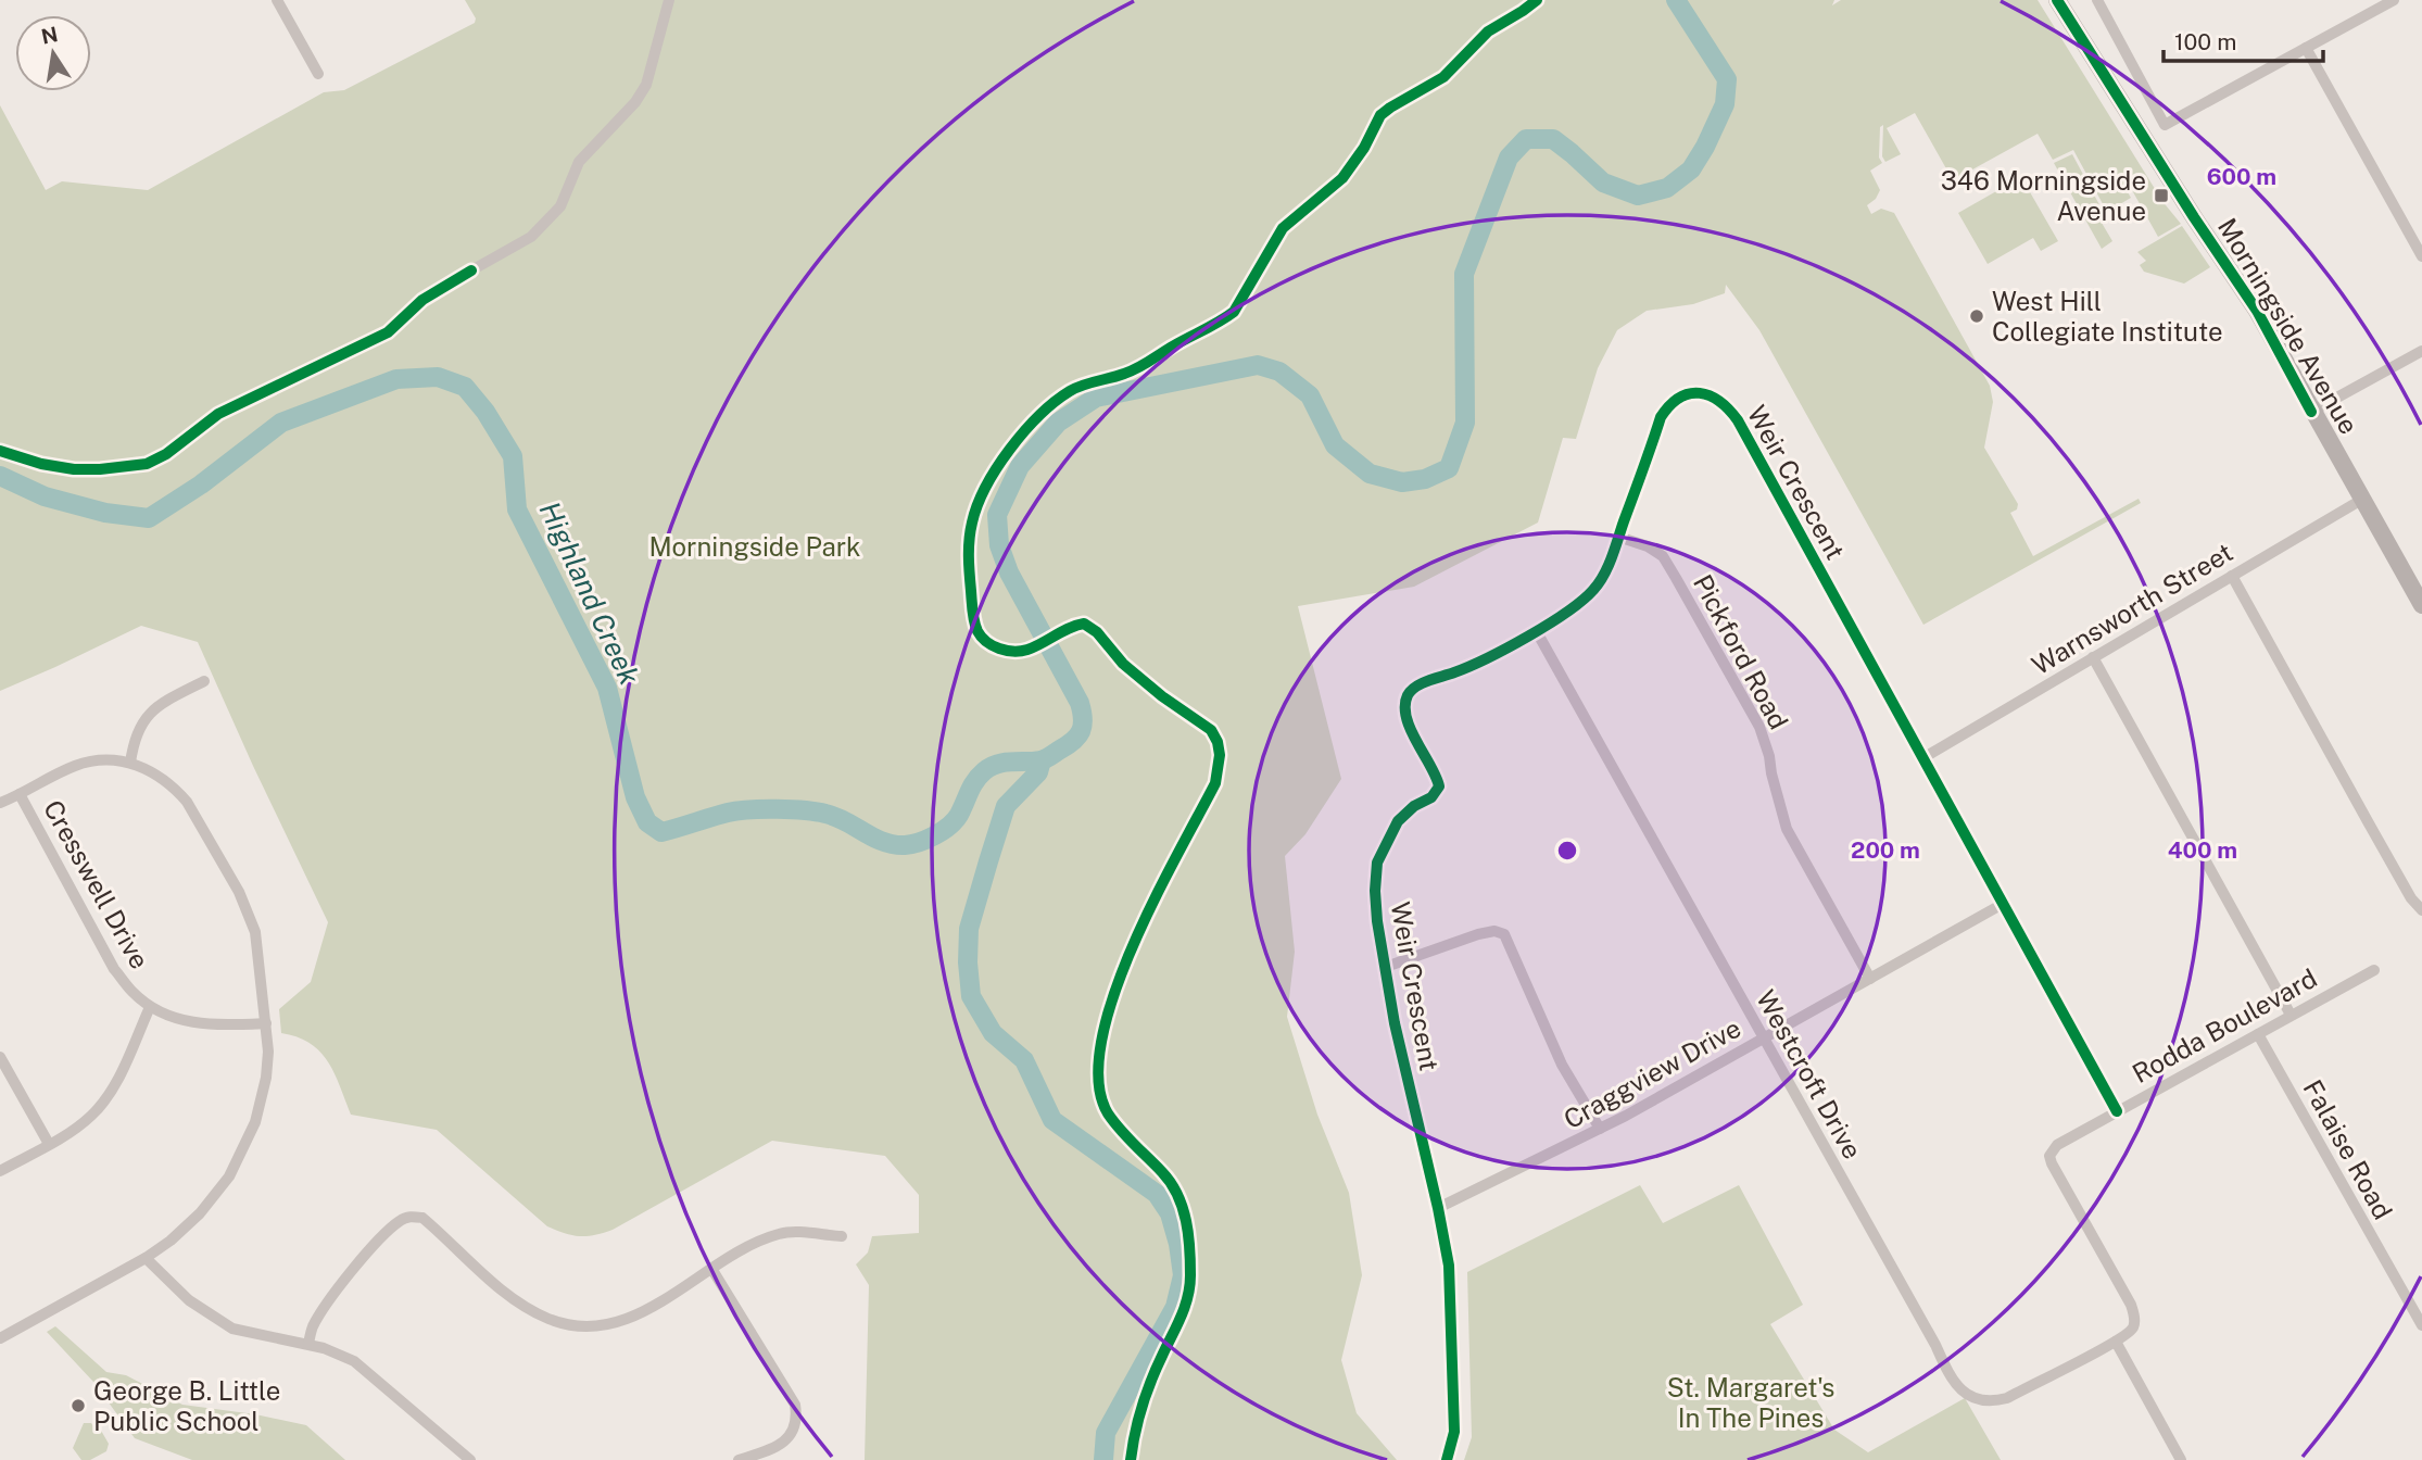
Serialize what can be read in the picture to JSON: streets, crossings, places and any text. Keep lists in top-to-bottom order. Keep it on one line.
{"streets":{"main road":["Morningside Avenue"],"street":["Weir Crescent","Warnsworth Street","Pickford Road","Cresswell Drive","Rodda Boulevard","Craggview Drive","Westcroft Drive","Falaise Road"]},"crossings":[["Morningside Avenue","Warnsworth Street"],["Weir Crescent","Warnsworth Street"],["Weir Crescent","Pickford Road"],["Weir Crescent","Rodda Boulevard"],["Weir Crescent","Craggview Drive"],["Weir Crescent","Westcroft Drive"],["Pickford Road","Craggview Drive"],["Rodda Boulevard","Westcroft Drive"],["Rodda Boulevard","Falaise Road"],["Craggview Drive","Westcroft Drive"]],"water":["Highland Creek"],"parks":["Morningside Park","St. Margaret's In The Pines"],"places":{"transit":["346 Morningside Avenue"],"other":["West Hill Collegiate Institute","George B. Little Public School"]},"scale_bar":"100 m","north":"top","rings":["600 m","200 m","400 m"]}
